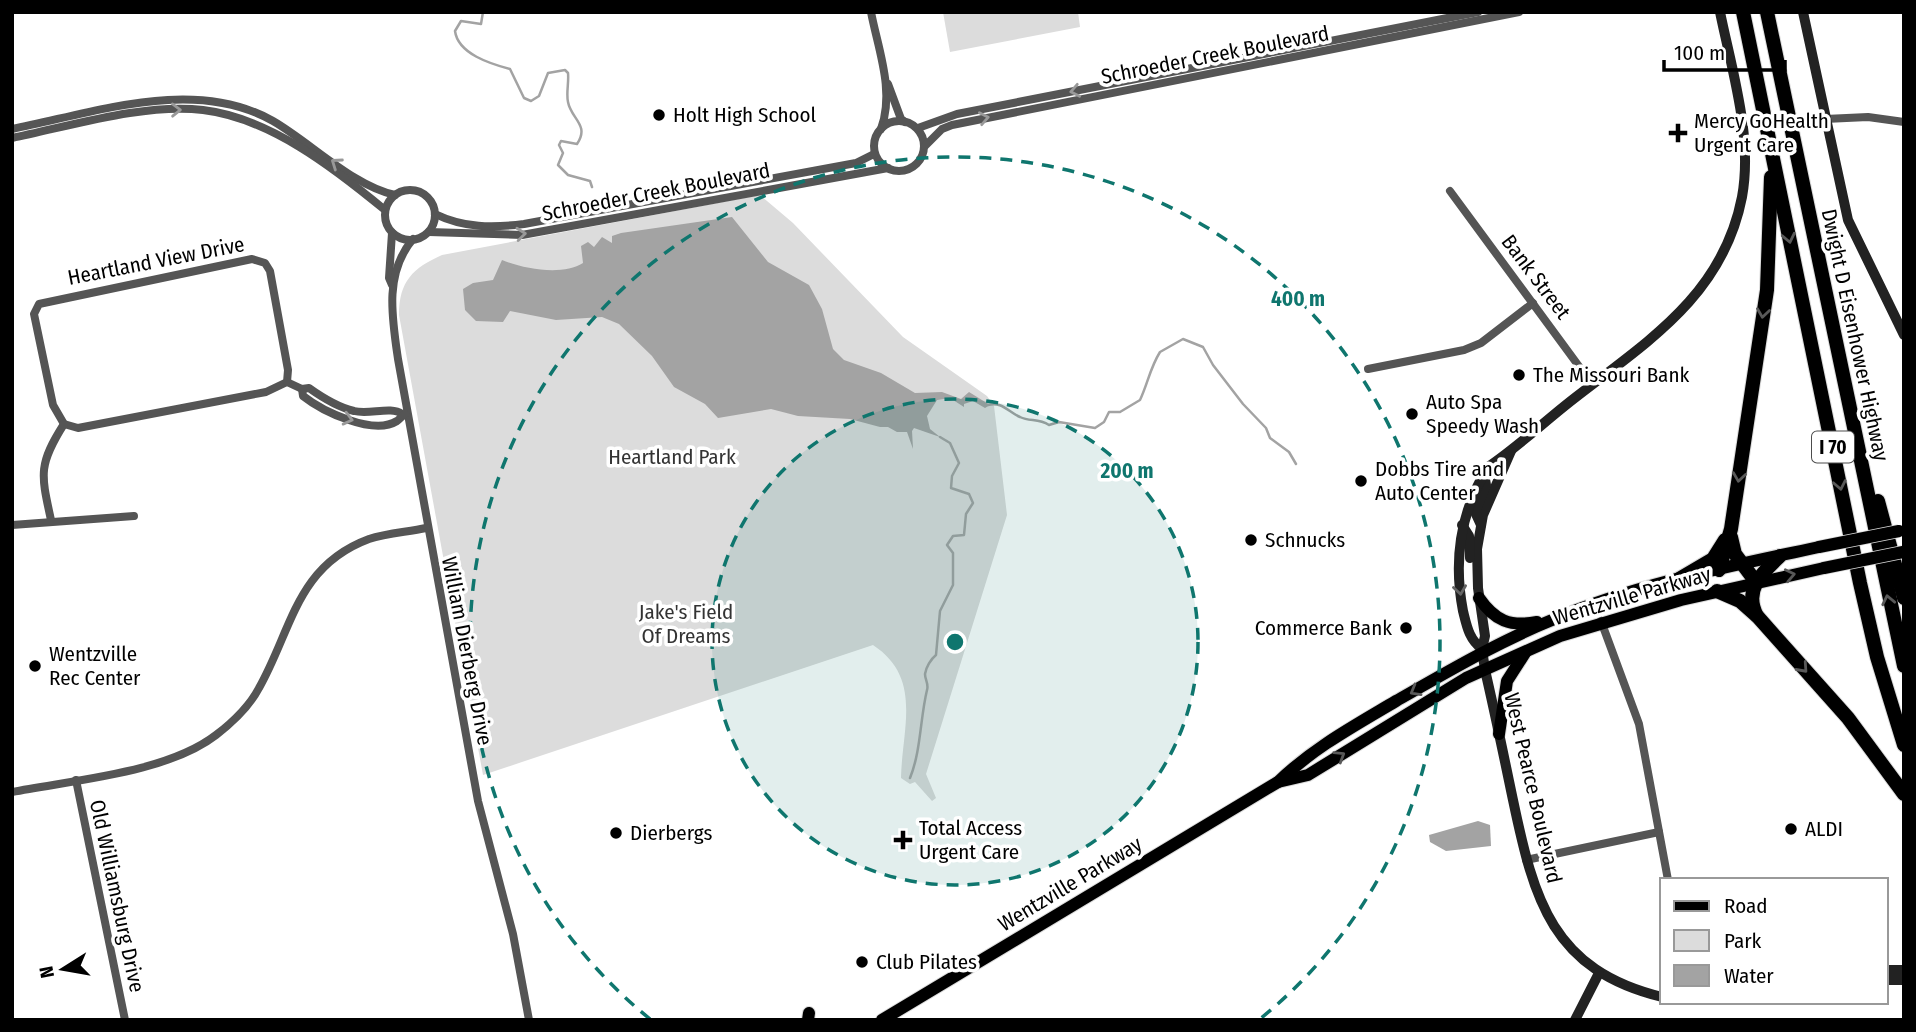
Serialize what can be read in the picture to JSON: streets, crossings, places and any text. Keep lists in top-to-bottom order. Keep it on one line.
{"streets":{"highway":["Dwight D Eisenhower Highway","I 70"],"main road":["Wentzville Parkway","West Pearce Boulevard"],"street":["Schroeder Creek Boulevard","Heartland View Drive","Bank Street","William Dierberg Drive","Old Williamsburg Drive"]},"crossings":[["Schroeder Creek Boulevard","William Dierberg Drive"],["Bank Street","West Pearce Boulevard"],["Wentzville Parkway","West Pearce Boulevard"]],"parks":["Heartland Park","Jake's Field Of Dreams"],"places":{"other":["Holt High School","The Missouri Bank","Auto Spa Speedy Wash","Dobbs Tire and Auto Center","Schnucks","Commerce Bank","Wentzville Rec Center","ALDI","Dierbergs","Club Pilates"],"health":["Mercy GoHealth Urgent Care","Total Access Urgent Care"]},"legend":["Road","Park","Water"],"scale_bar":"100 m","north":"left","rings":["400 m","200 m"]}
